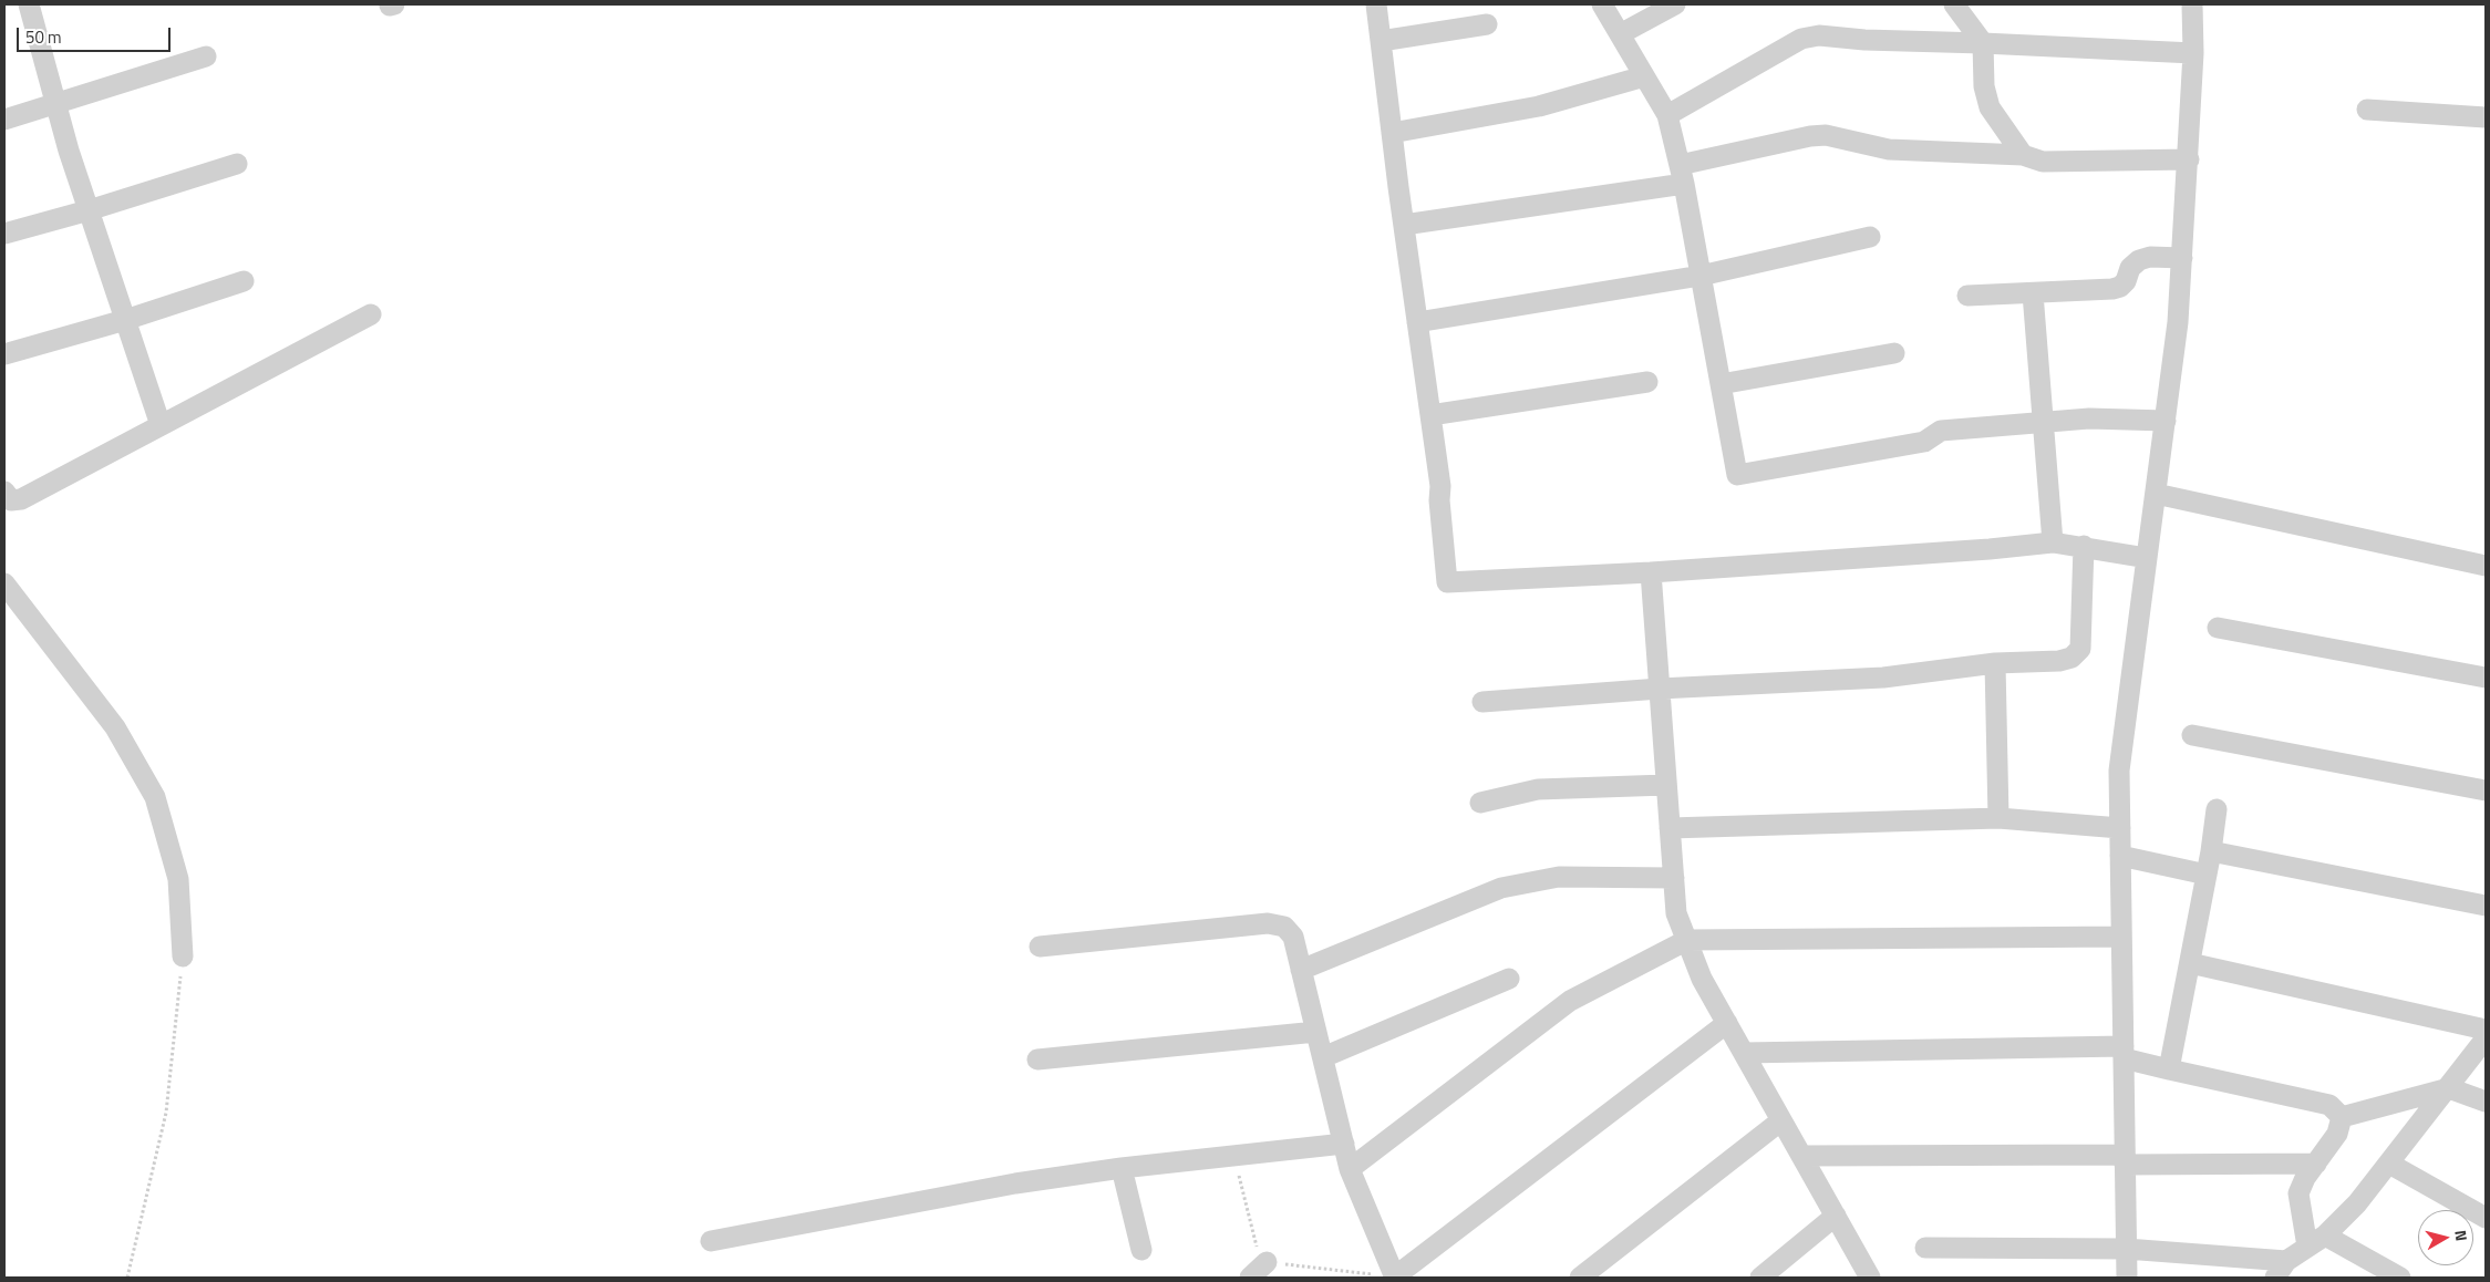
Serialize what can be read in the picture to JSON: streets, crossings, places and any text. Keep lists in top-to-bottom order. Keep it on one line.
{"scale_bar":"50 m","north":"right"}
